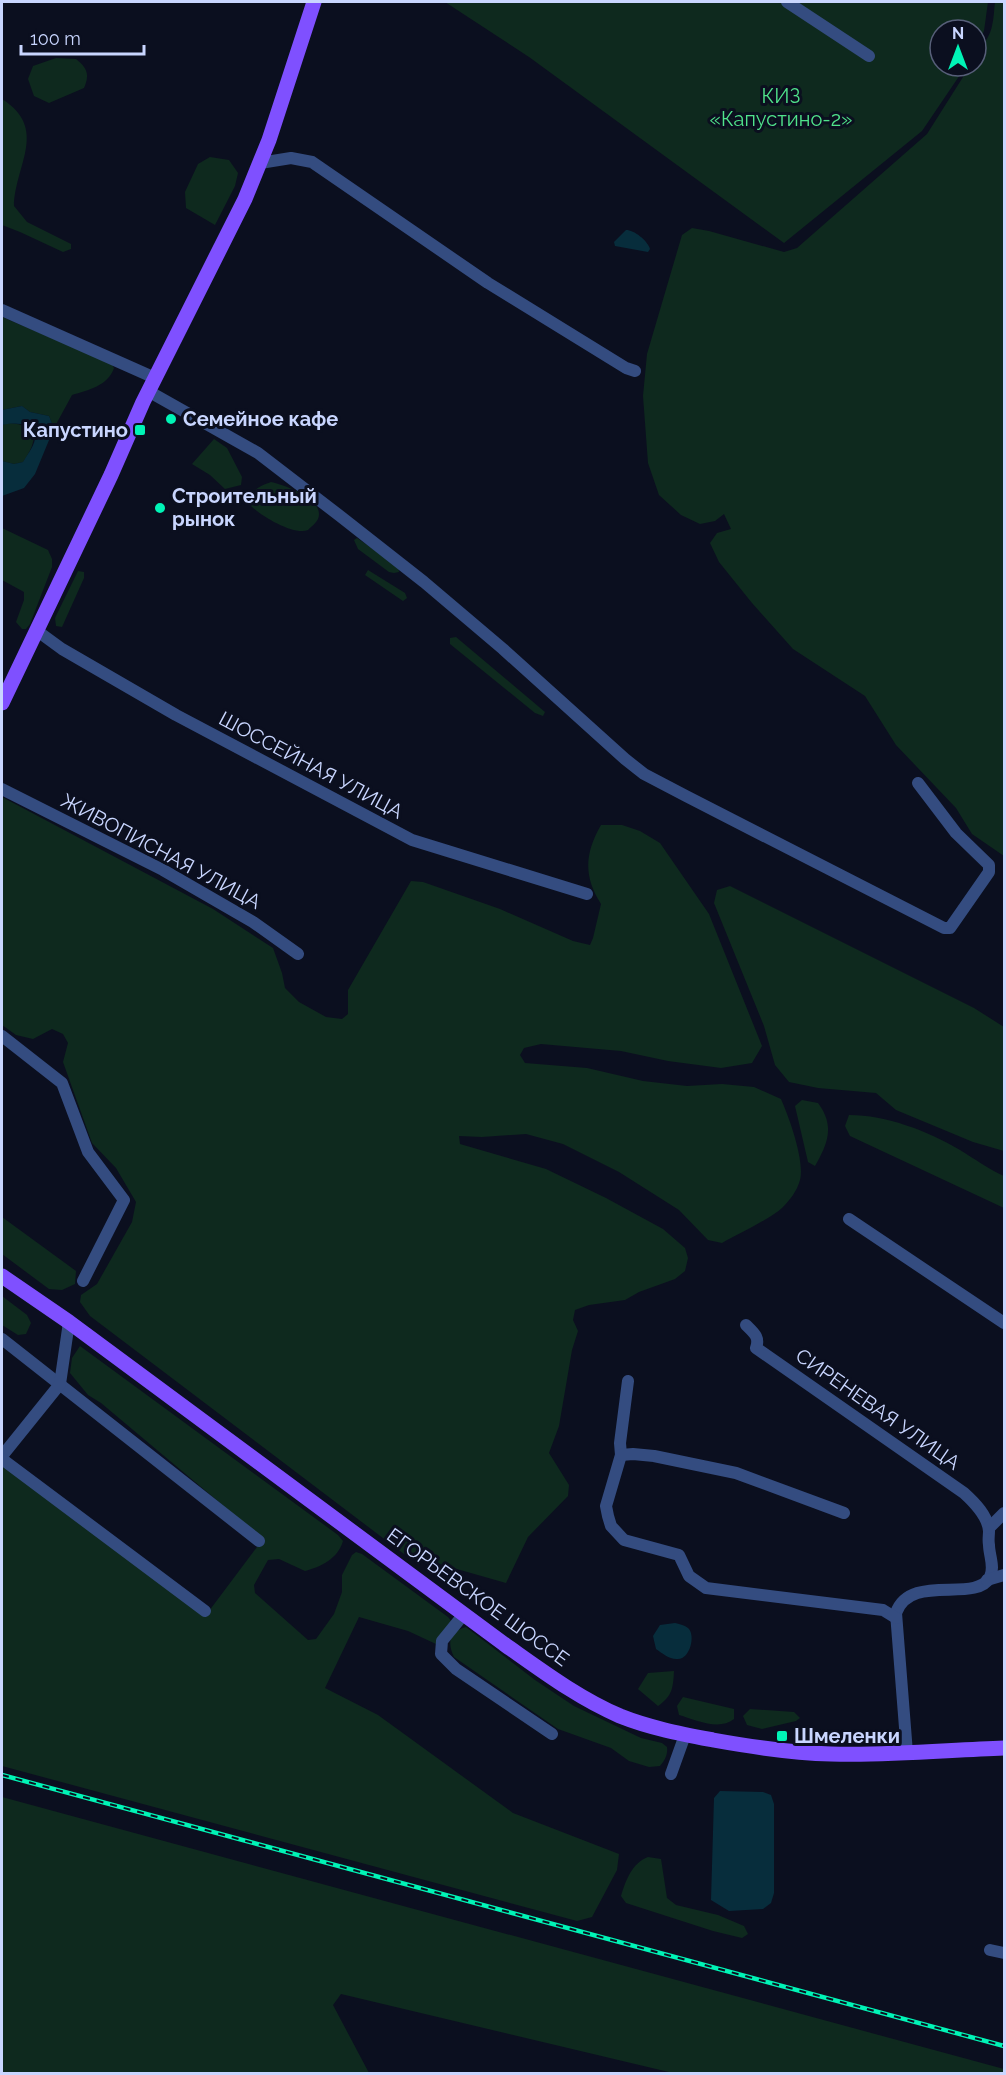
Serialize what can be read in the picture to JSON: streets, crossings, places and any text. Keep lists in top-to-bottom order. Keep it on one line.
{"streets":{"main road":["ЕГОРЬЕВСКОЕ ШОССЕ"],"street":["ШОССЕЙНАЯ УЛИЦА","ЖИВОПИСНАЯ УЛИЦА","СИРЕНЕВАЯ УЛИЦА"]},"parks":["КИЗ «Капустино-2»"],"places":{"other":["Семейное кафе","Строительный рынок"],"transit":["Капустино","Шмеленки"]},"scale_bar":"100 m","north":"top"}
